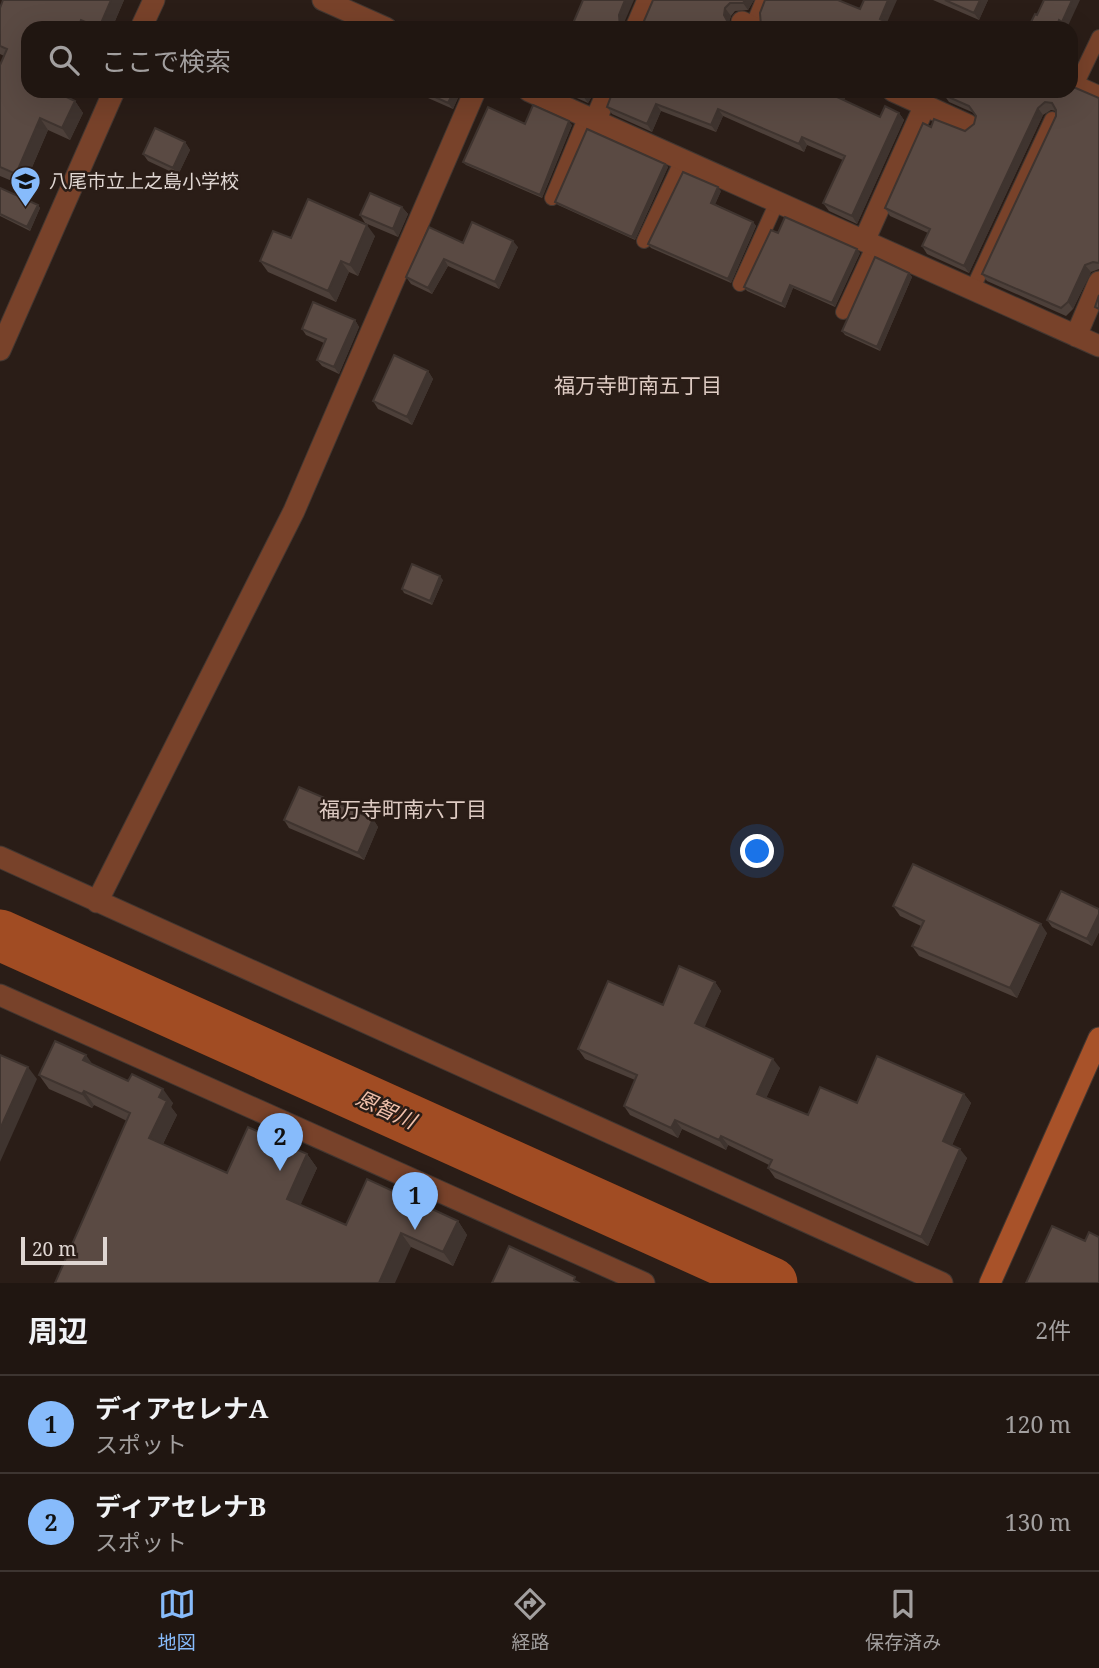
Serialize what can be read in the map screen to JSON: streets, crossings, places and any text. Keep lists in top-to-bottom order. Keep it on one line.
{"districts":["福万寺町南五丁目","福万寺町南六丁目"],"water":["恩智川"],"places":{"school or university":["八尾市立上之島小学校"]},"scale_bar":"20 m","page":{"search":"ここで検索","pins":["2","1"],"scale":"20 m","heading":["周辺","2件"],"list":[{"mark":"1","name":"ディアセレナA","note":"スポット","value":"120 m"},{"mark":"2","name":"ディアセレナB","note":"スポット","value":"130 m"}],"nav":["地図","経路","保存済み"]}}
